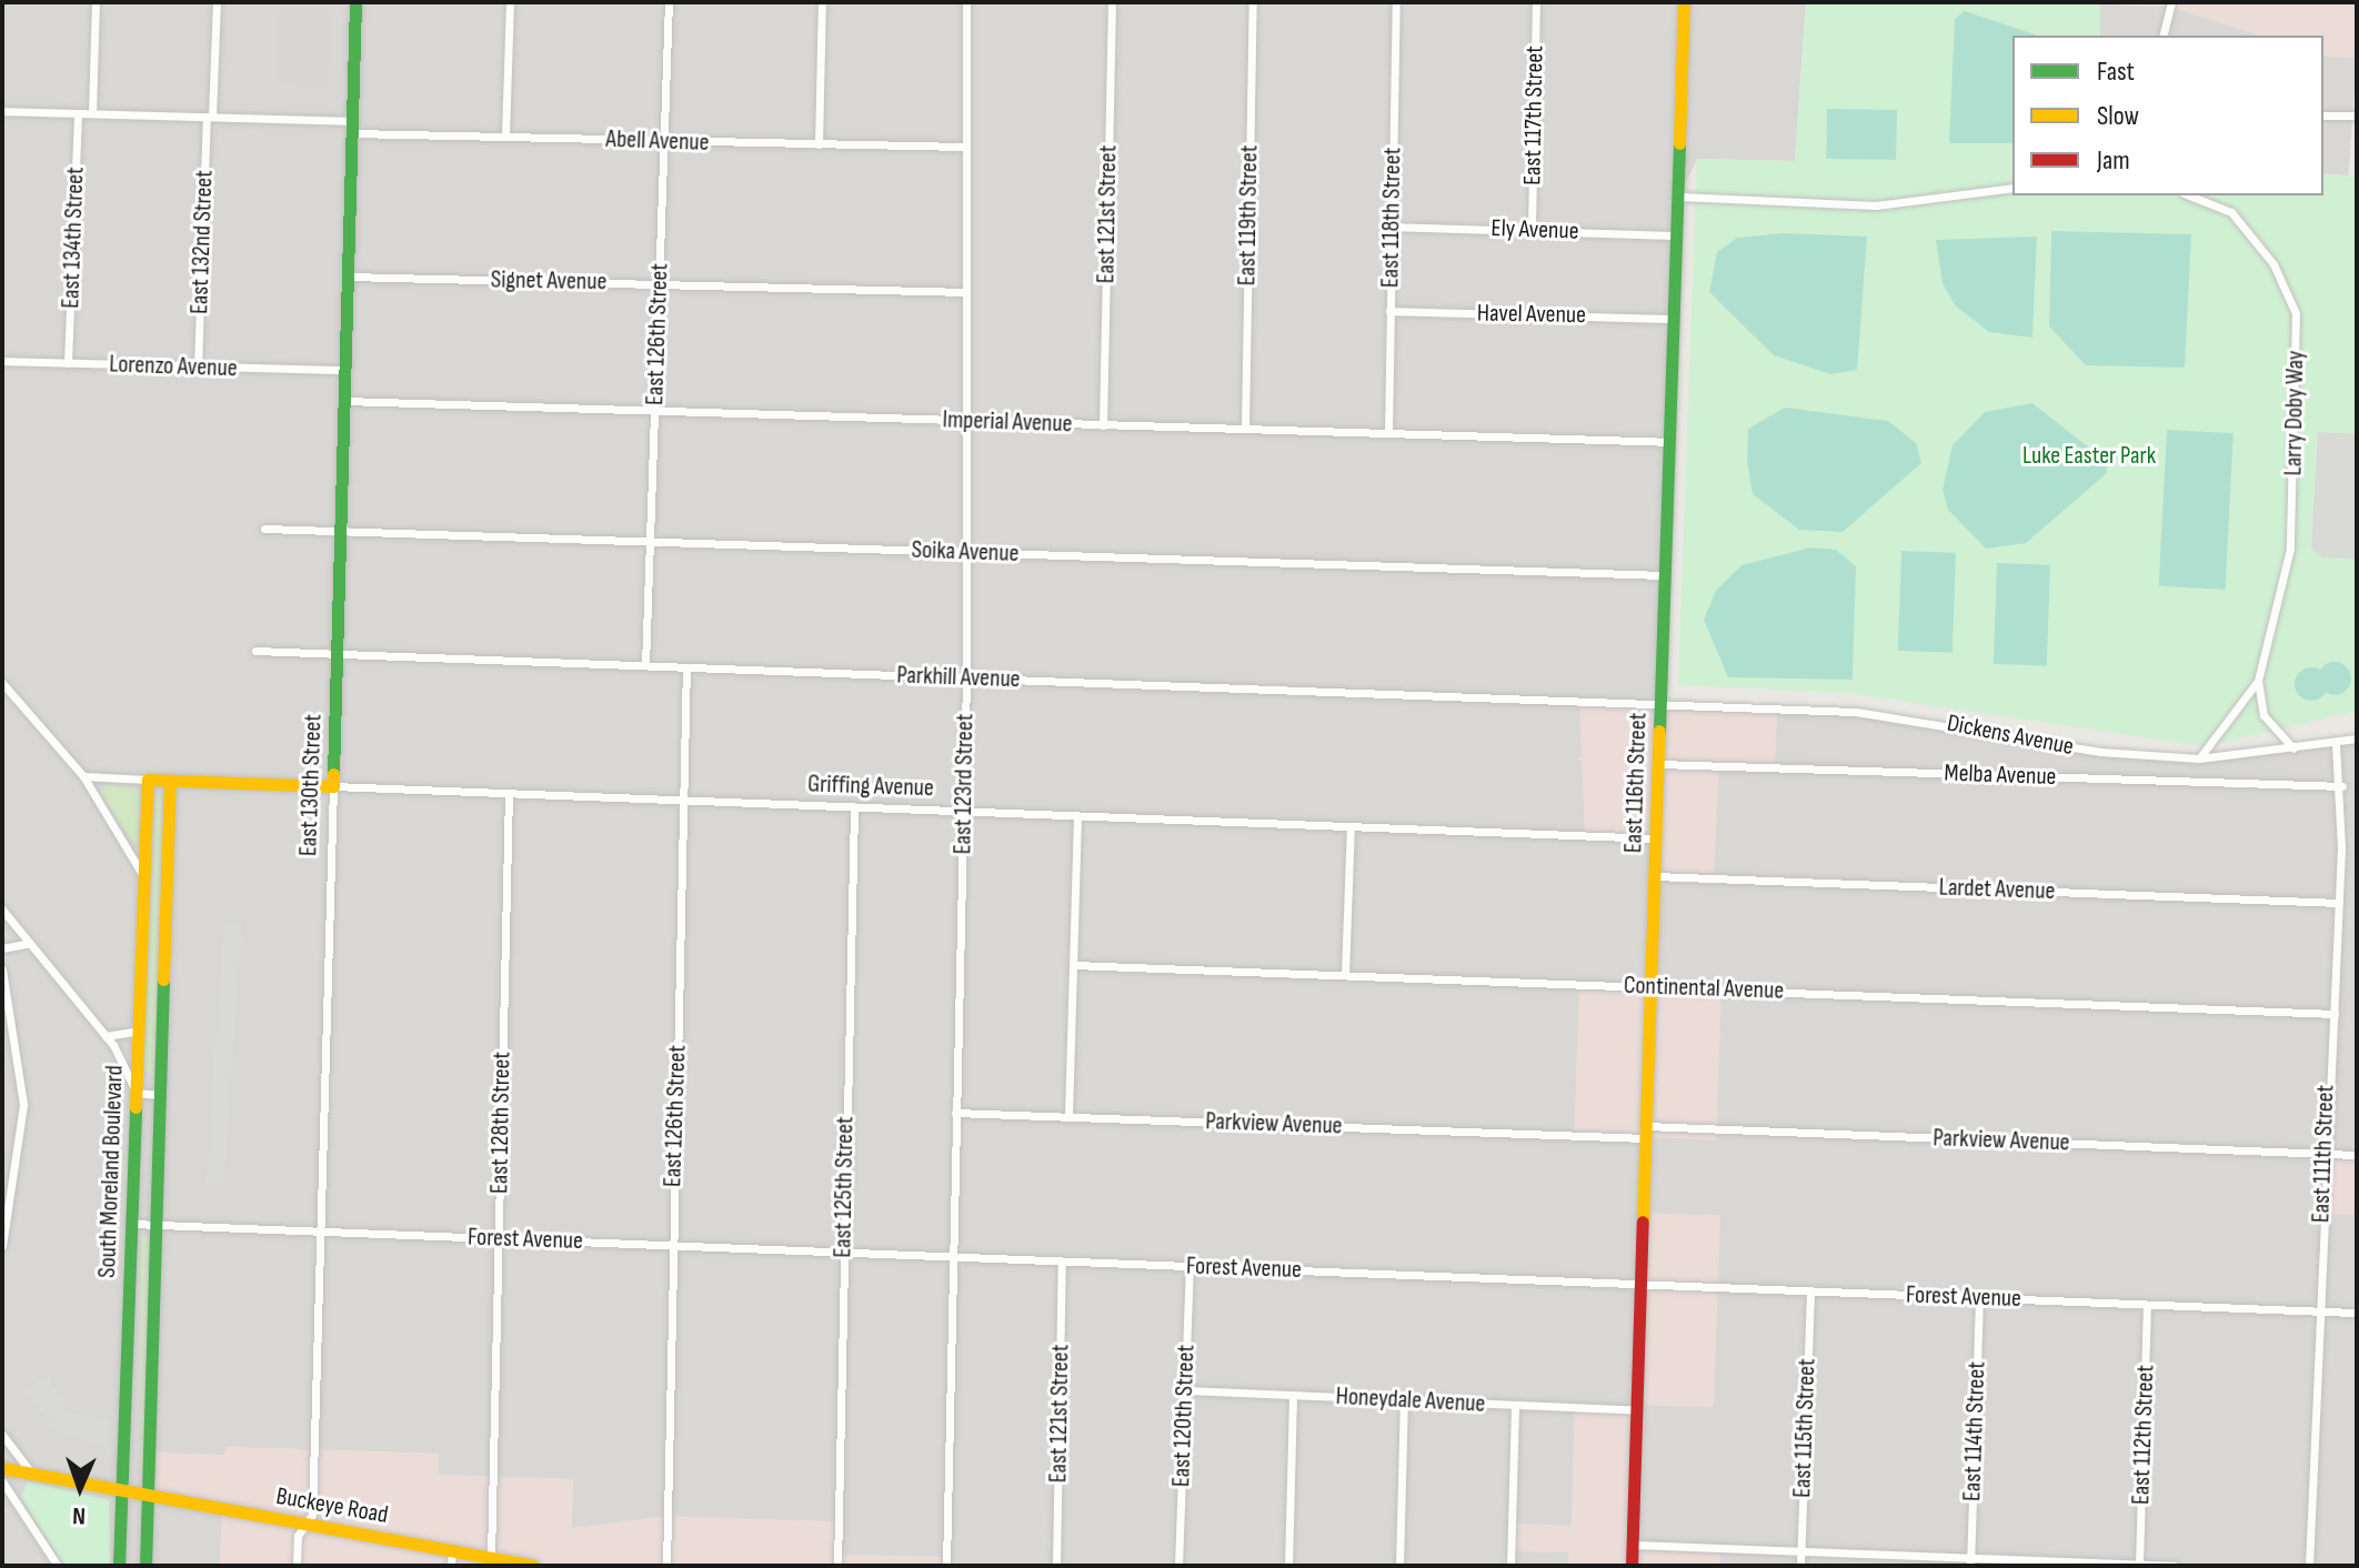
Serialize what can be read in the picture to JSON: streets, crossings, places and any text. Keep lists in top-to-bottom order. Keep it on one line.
{"streets":{"street":["East 117th Street","Abell Avenue","East 121st Street","East 119th Street","East 118th Street","Ely Avenue","East 134th Street","East 132nd Street","Signet Avenue","Havel Avenue","East 126th Street","Lorenzo Avenue","Larry Doby Way","Imperial Avenue","Soika Avenue","Parkhill Avenue","Dickens Avenue","Melba Avenue","East 116th Street","East 123rd Street","East 130th Street","Griffing Avenue","Lardet Avenue","Continental Avenue","East 128th Street","Parkview Avenue","East 111th Street","South Moreland Boulevard","East 125th Street","Forest Avenue","Honeydale Avenue","East 120th Street","East 115th Street","East 114th Street","East 112th Street","Buckeye Road"]},"crossings":[["East 117th Street","Ely Avenue"],["Abell Avenue","East 134th Street"],["Abell Avenue","East 132nd Street"],["Abell Avenue","East 126th Street"],["Abell Avenue","East 123rd Street"],["Abell Avenue","East 130th Street"],["East 121st Street","Imperial Avenue"],["East 121st Street","Forest Avenue"],["East 119th Street","Imperial Avenue"],["East 118th Street","Ely Avenue"],["East 118th Street","Havel Avenue"],["East 118th Street","Imperial Avenue"],["Ely Avenue","East 116th Street"],["East 134th Street","Lorenzo Avenue"],["East 132nd Street","Lorenzo Avenue"],["Signet Avenue","East 126th Street"],["Signet Avenue","East 123rd Street"],["Signet Avenue","East 130th Street"],["Havel Avenue","East 116th Street"],["East 126th Street","Imperial Avenue"],["East 126th Street","Soika Avenue"],["East 126th Street","Parkhill Avenue"],["East 126th Street","Griffing Avenue"],["East 126th Street","Forest Avenue"],["Lorenzo Avenue","East 130th Street"],["Larry Doby Way","Dickens Avenue"],["Imperial Avenue","East 116th Street"],["Imperial Avenue","East 123rd Street"],["Imperial Avenue","East 130th Street"],["Soika Avenue","East 116th Street"],["Soika Avenue","East 123rd Street"],["Soika Avenue","East 130th Street"],["Parkhill Avenue","Dickens Avenue"],["Parkhill Avenue","East 116th Street"],["Parkhill Avenue","East 123rd Street"],["Parkhill Avenue","East 130th Street"],["Dickens Avenue","East 116th Street"],["Dickens Avenue","East 111th Street"],["Melba Avenue","East 116th Street"],["Melba Avenue","East 111th Street"],["East 116th Street","Griffing Avenue"],["East 116th Street","Lardet Avenue"],["East 116th Street","Continental Avenue"],["East 116th Street","Parkview Avenue"],["East 116th Street","Forest Avenue"],["East 116th Street","Honeydale Avenue"],["East 123rd Street","Griffing Avenue"],["East 123rd Street","Parkview Avenue"],["East 123rd Street","Forest Avenue"],["East 130th Street","Griffing Avenue"],["East 130th Street","Forest Avenue"],["East 130th Street","Buckeye Road"],["Griffing Avenue","East 128th Street"],["Griffing Avenue","South Moreland Boulevard"],["Griffing Avenue","East 125th Street"],["Lardet Avenue","East 111th Street"],["Continental Avenue","East 111th Street"],["East 128th Street","Forest Avenue"],["East 128th Street","Buckeye Road"],["Parkview Avenue","East 111th Street"],["East 111th Street","Forest Avenue"],["South Moreland Boulevard","Forest Avenue"],["South Moreland Boulevard","Buckeye Road"],["East 125th Street","Forest Avenue"],["Forest Avenue","East 120th Street"],["Forest Avenue","East 115th Street"],["Forest Avenue","East 114th Street"],["Forest Avenue","East 112th Street"],["Honeydale Avenue","East 120th Street"]],"parks":["Luke Easter Park"],"legend":["Fast","Slow","Jam"],"north":"bottom"}
